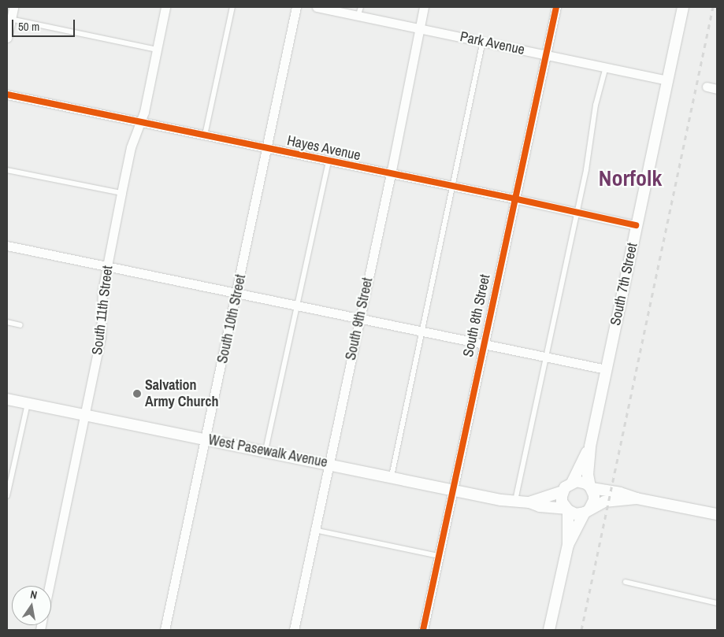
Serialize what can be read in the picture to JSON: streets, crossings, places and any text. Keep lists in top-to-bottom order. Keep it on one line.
{"streets":{"street":["Park Avenue","Hayes Avenue","South 7th Street","South 11th Street","South 8th Street","South 10th Street","South 9th Street","West Pasewalk Avenue"]},"crossings":[["Park Avenue","South 7th Street"],["Park Avenue","South 8th Street"],["Park Avenue","South 9th Street"],["Hayes Avenue","South 7th Street"],["Hayes Avenue","South 11th Street"],["Hayes Avenue","South 8th Street"],["Hayes Avenue","South 10th Street"],["Hayes Avenue","South 9th Street"],["South 7th Street","West Pasewalk Avenue"],["South 11th Street","West Pasewalk Avenue"],["South 8th Street","West Pasewalk Avenue"],["South 10th Street","West Pasewalk Avenue"],["South 9th Street","West Pasewalk Avenue"]],"districts":["Norfolk"],"places":["Salvation Army Church"],"scale_bar":"50 m","north":"top"}
